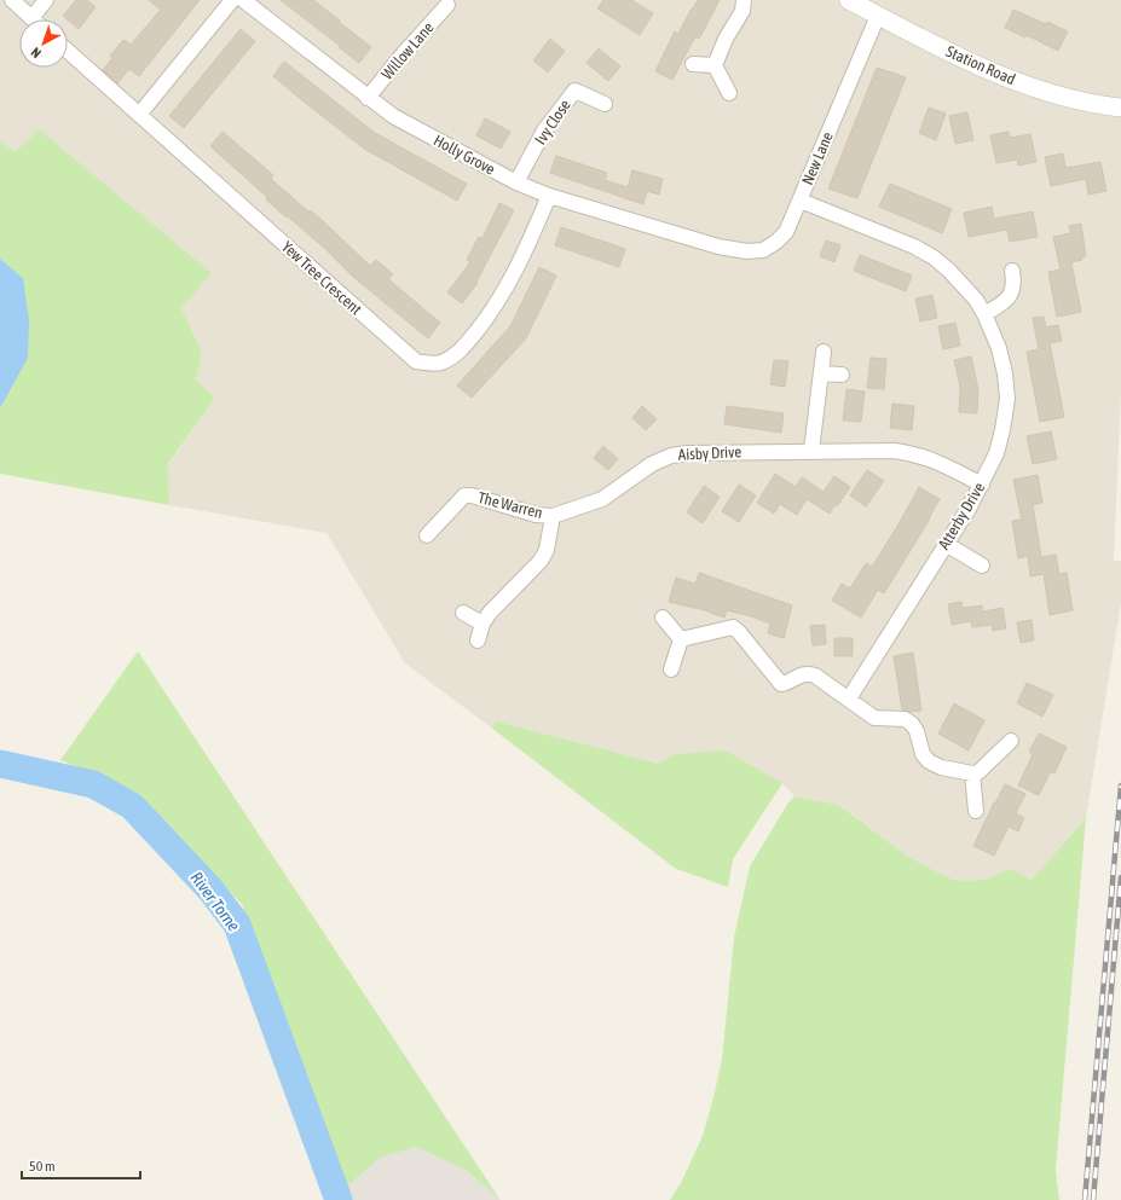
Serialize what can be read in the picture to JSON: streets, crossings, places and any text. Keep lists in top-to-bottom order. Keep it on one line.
{"streets":{"street":["Willow Lane","Station Road","Ivy Close","Holly Grove","New Lane","Yew Tree Crescent","Aisby Drive","The Warren","Atterby Drive"]},"crossings":[["Willow Lane","Holly Grove"],["Station Road","New Lane"],["Ivy Close","Holly Grove"],["Holly Grove","New Lane"],["Holly Grove","Yew Tree Crescent"],["New Lane","Atterby Drive"],["Aisby Drive","The Warren"],["Aisby Drive","Atterby Drive"]],"water":["River Torne"],"scale_bar":"50 m","north":"bottom left"}
